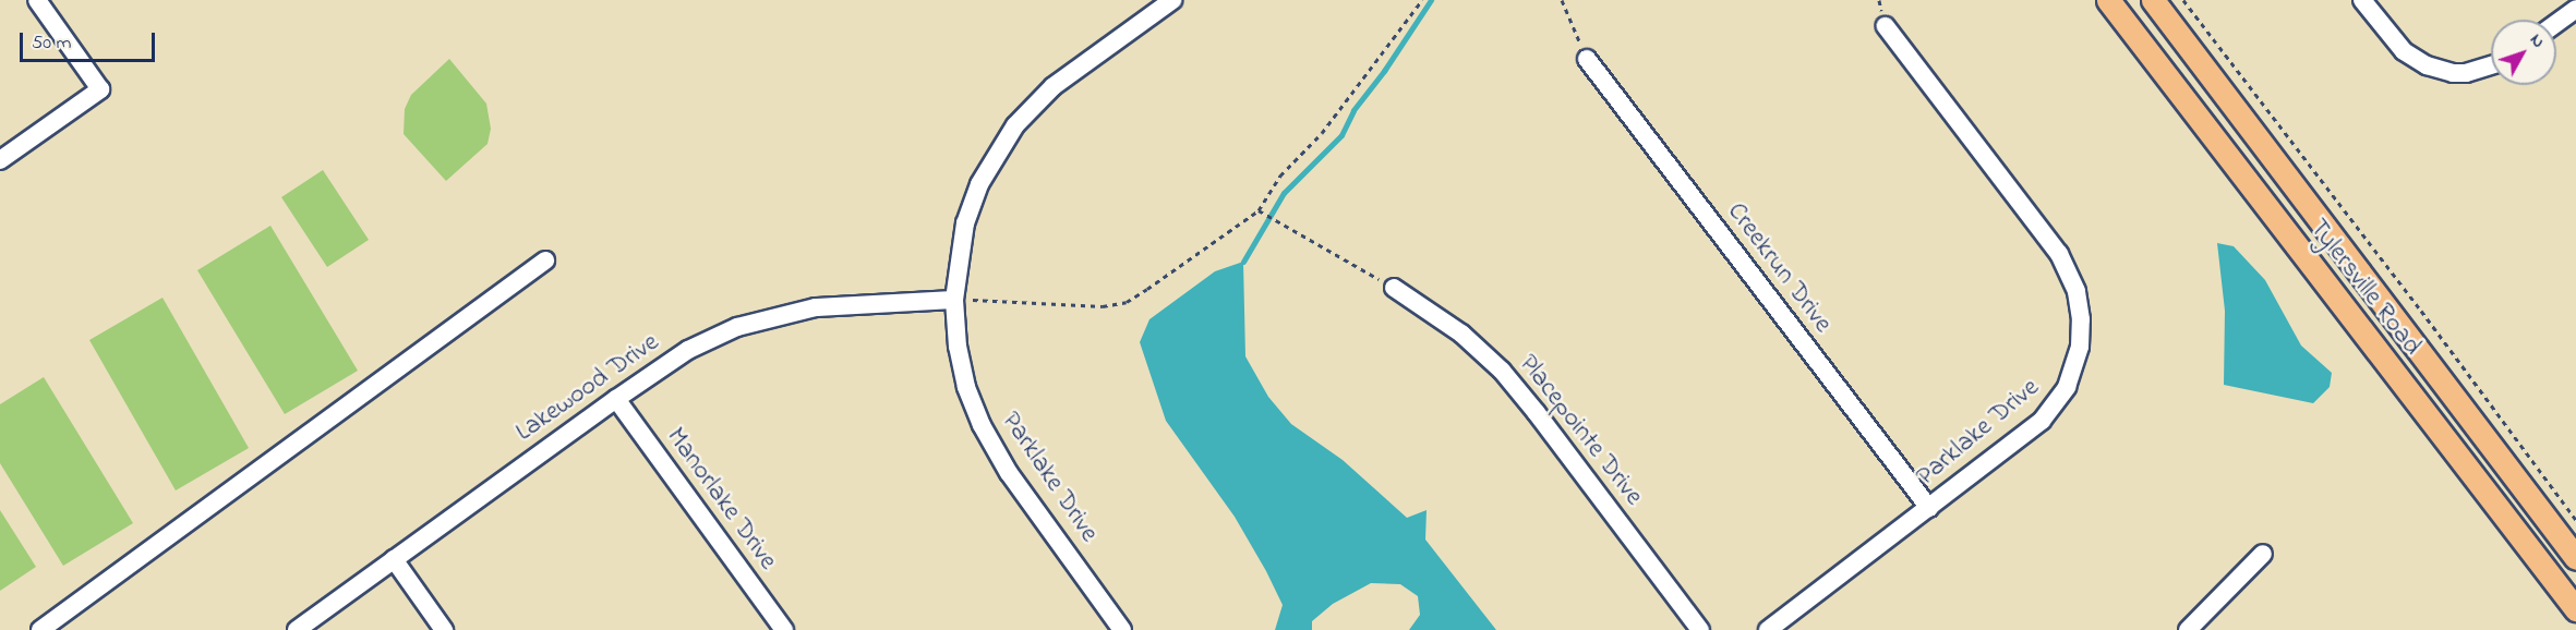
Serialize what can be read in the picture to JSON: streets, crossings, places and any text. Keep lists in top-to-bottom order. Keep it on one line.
{"streets":{"main road":["Tylersville Road"],"street":["Creekrun Drive","Lakewood Drive","Placepointe Drive","Parklake Drive","Manorlake Drive"]},"crossings":[["Creekrun Drive","Parklake Drive"],["Lakewood Drive","Parklake Drive"],["Lakewood Drive","Manorlake Drive"]],"scale_bar":"50 m","north":"top right"}
